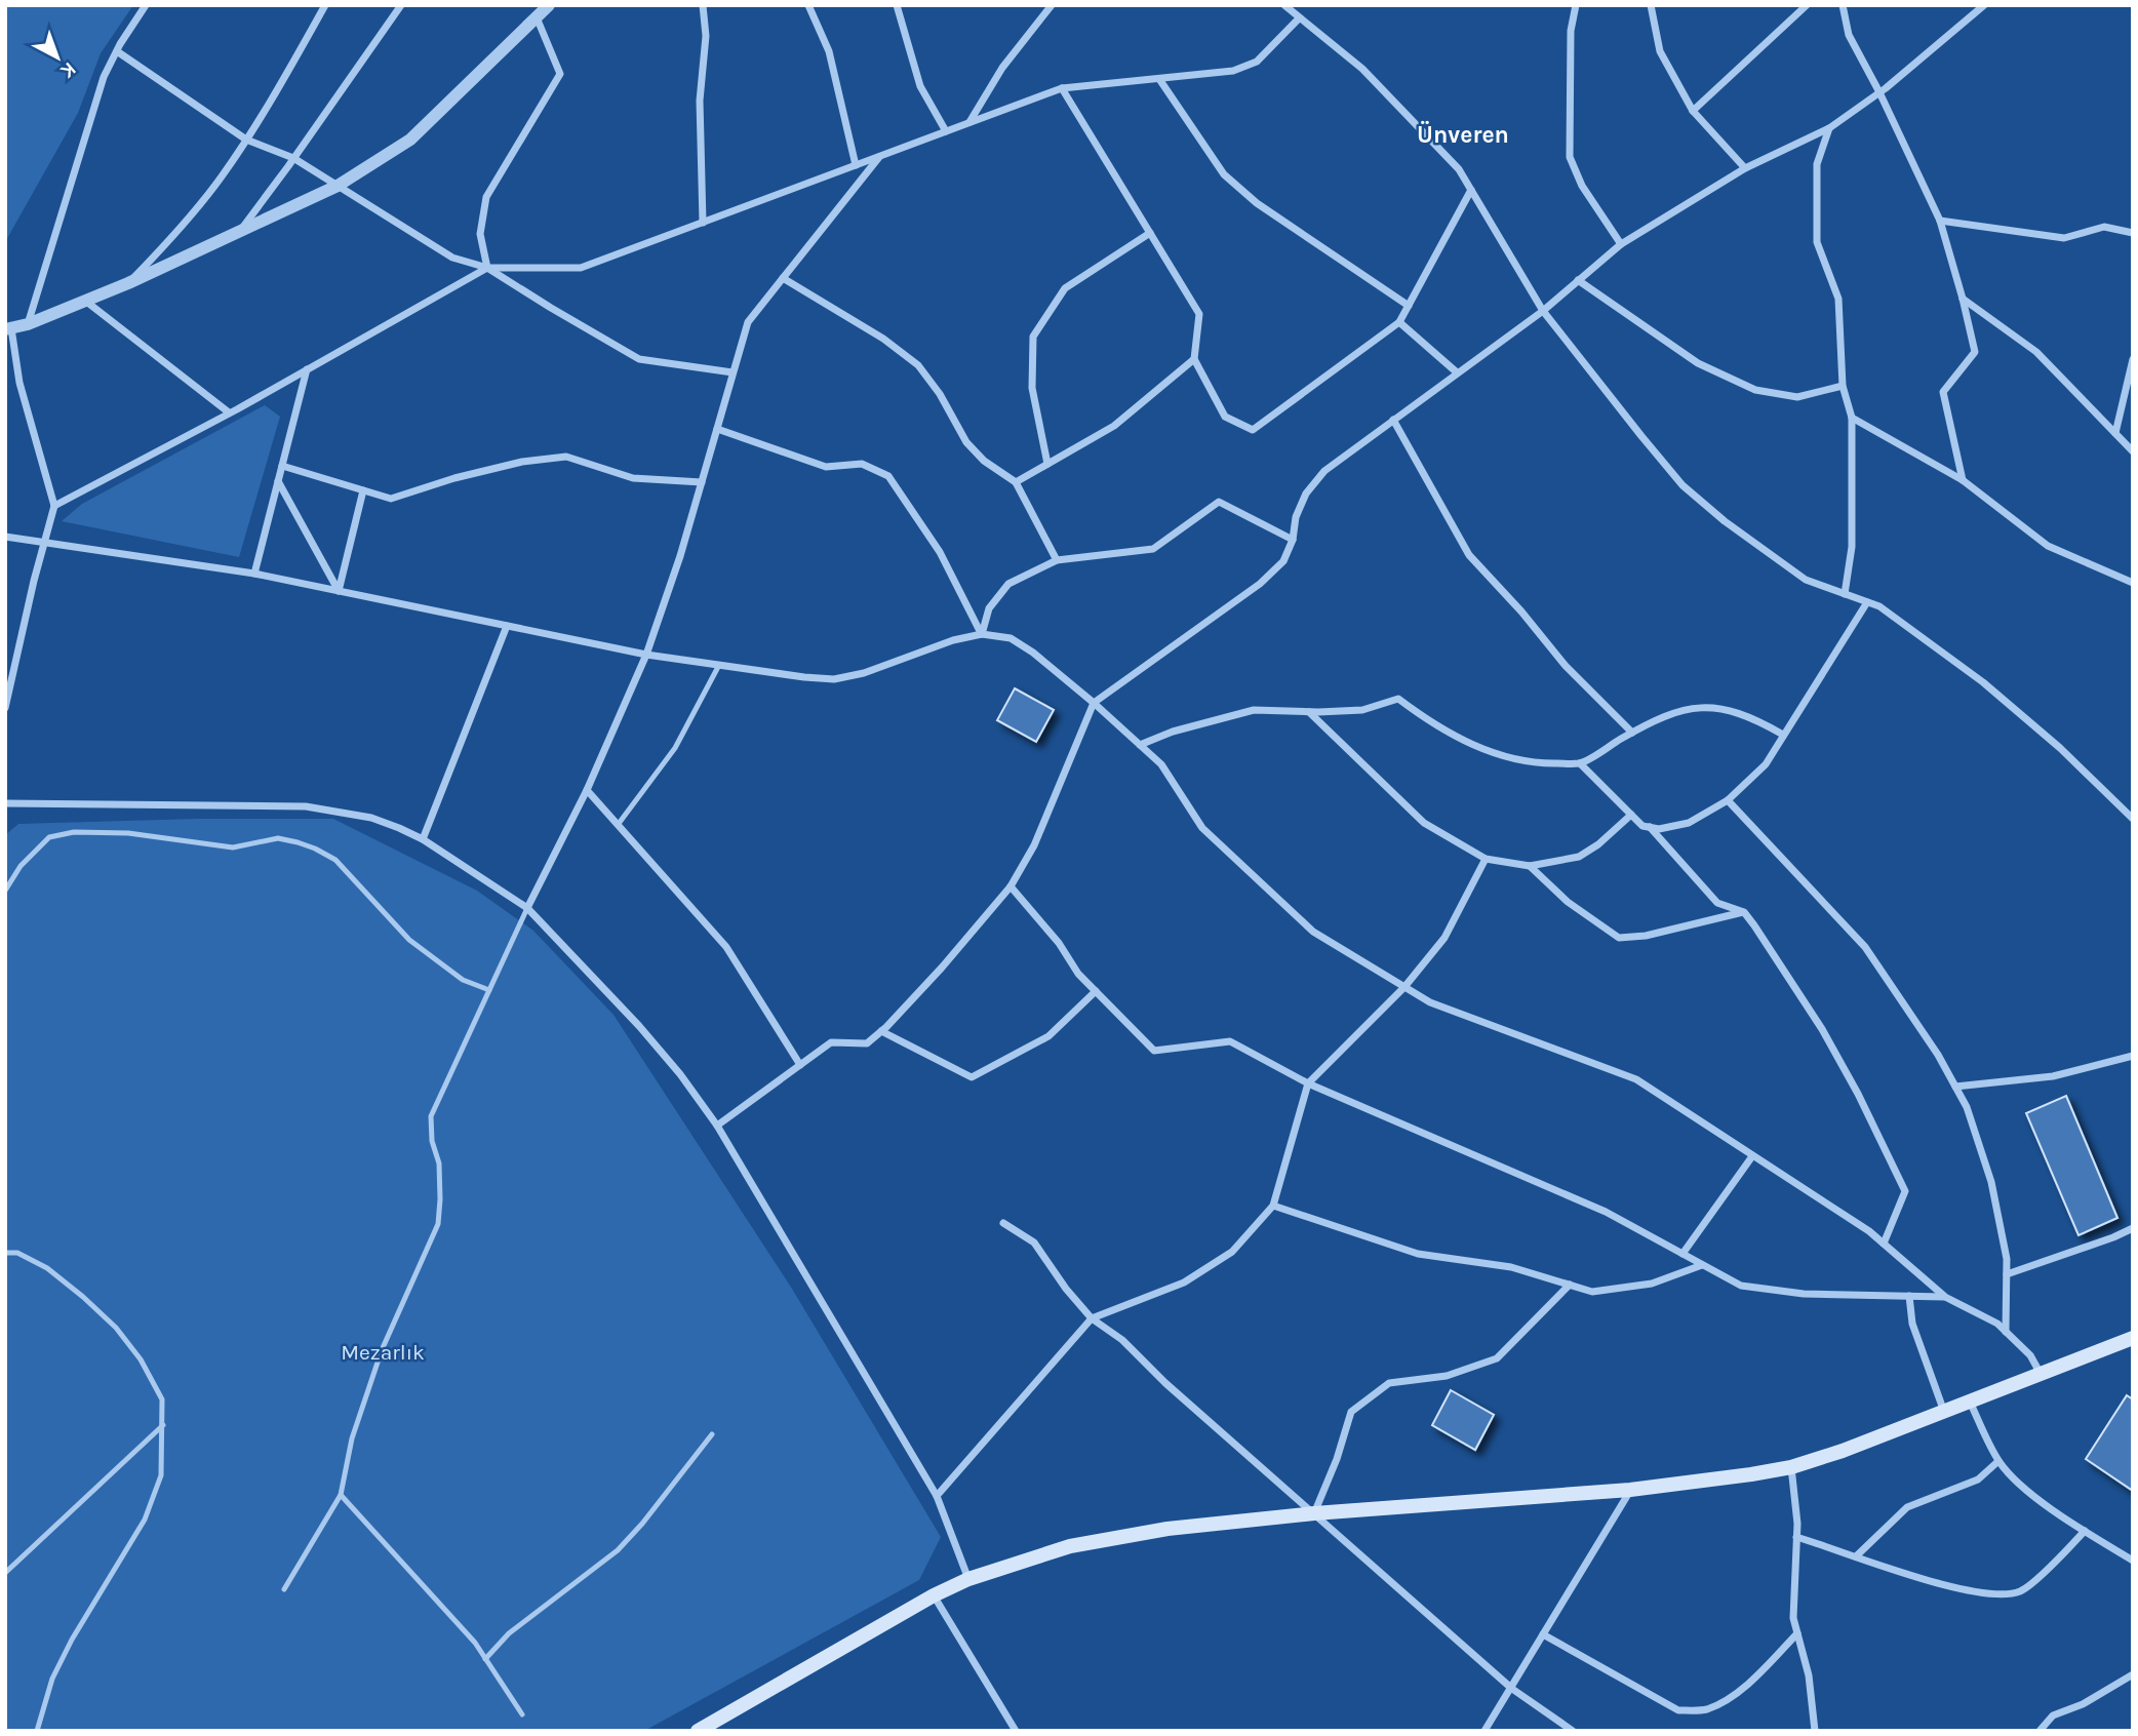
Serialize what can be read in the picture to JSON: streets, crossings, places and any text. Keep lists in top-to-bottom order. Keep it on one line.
{"districts":["Ünveren"],"parks":["Mezarlık"],"north":"bottom right"}
